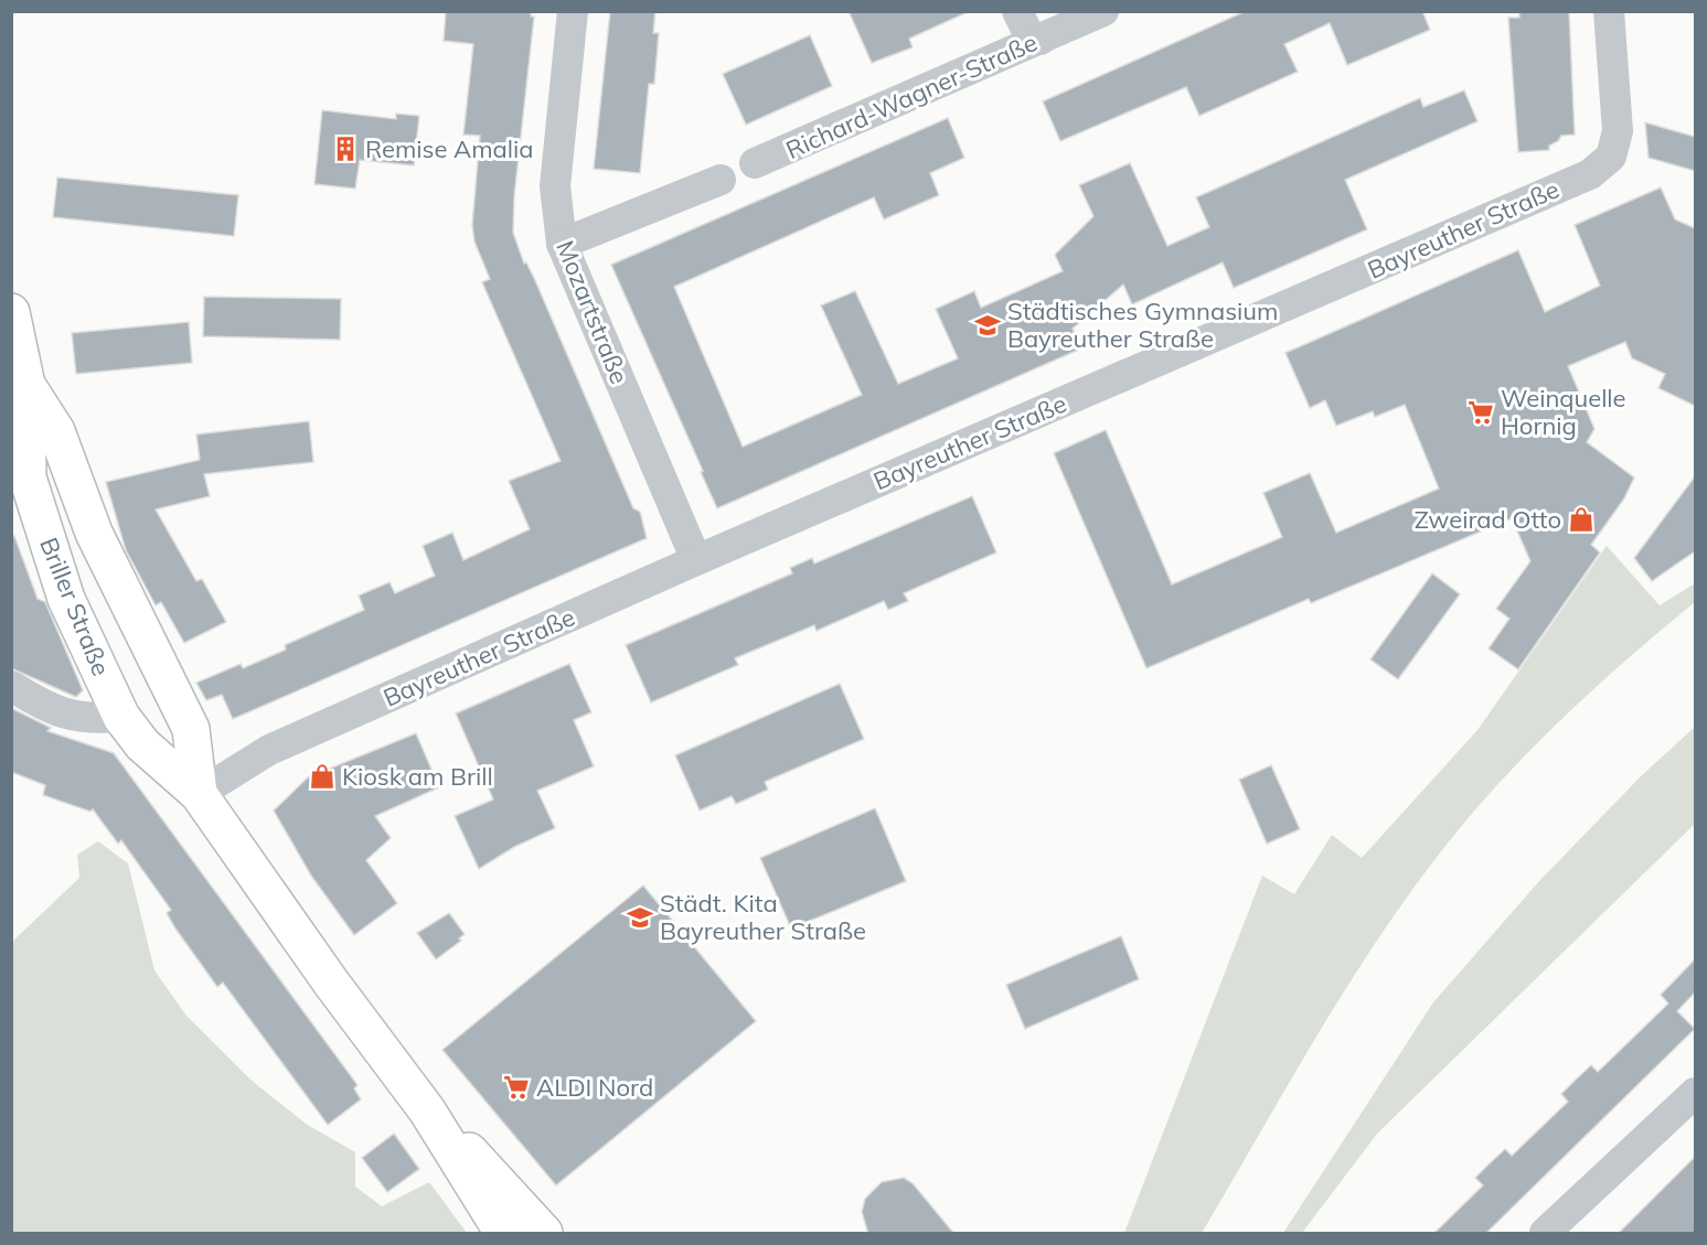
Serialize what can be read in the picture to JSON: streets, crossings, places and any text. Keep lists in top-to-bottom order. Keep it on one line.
{"streets":{"main road":["Briller Straße"],"street":["Richard-Wagner-Straße","Bayreuther Straße","Mozartstraße"]},"crossings":[["Bayreuther Straße","Mozartstraße"],["Bayreuther Straße","Briller Straße"]],"places":{"building":["Remise Amalia"],"school or university":["Städtisches Gymnasium Bayreuther Straße","Städt. Kita Bayreuther Straße"],"supermarket":["Weinquelle Hornig","ALDI Nord"],"shop":["Zweirad Otto","Kiosk am Brill"]}}
